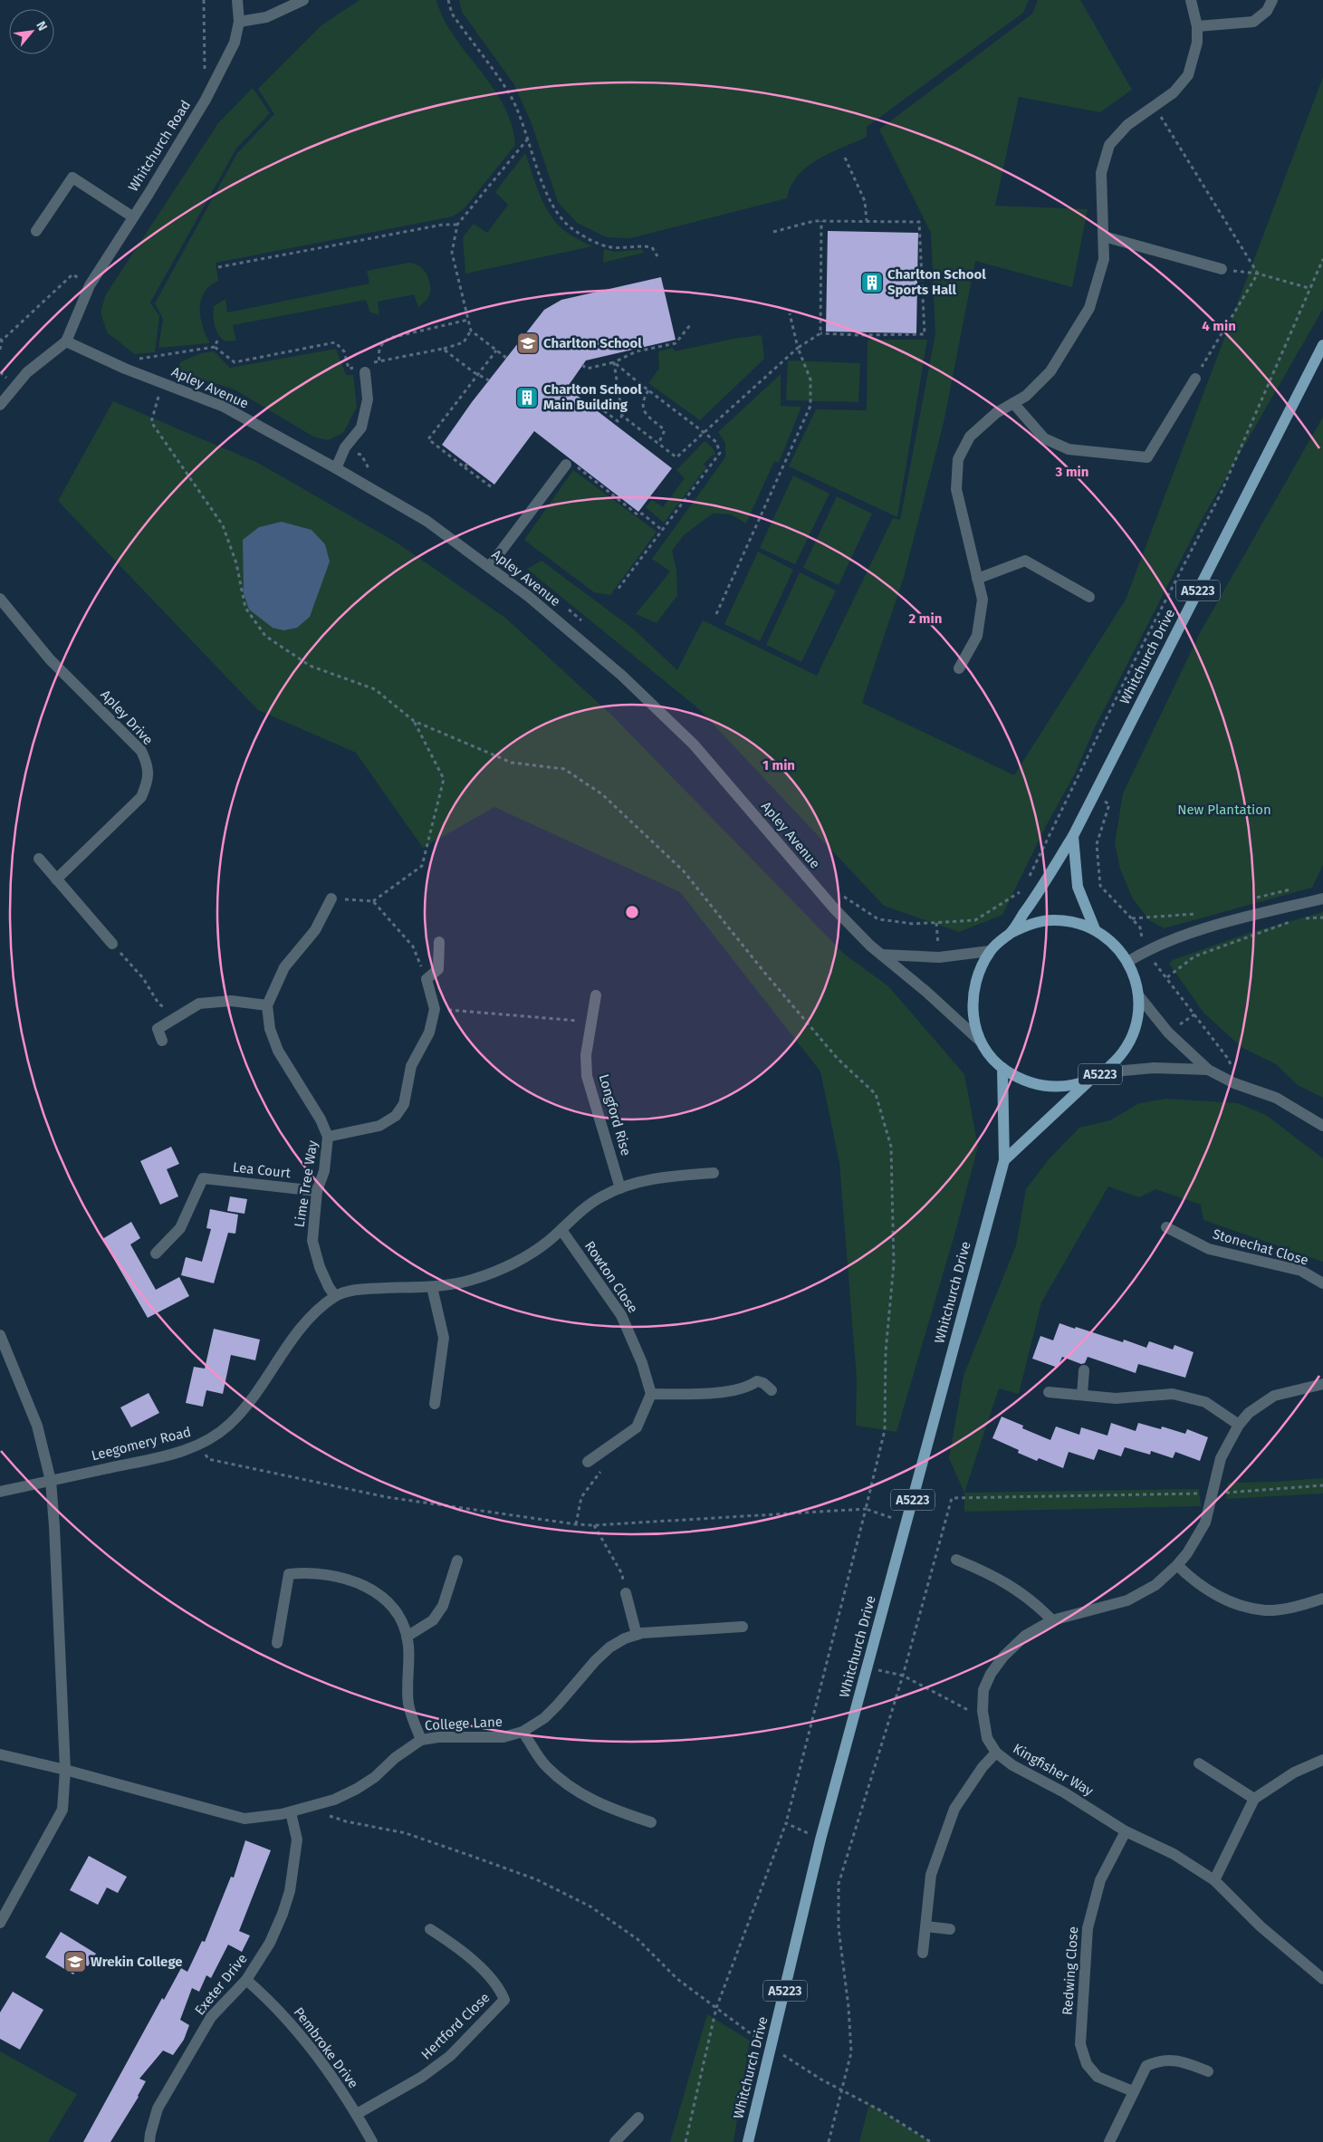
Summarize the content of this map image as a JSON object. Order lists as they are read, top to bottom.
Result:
{
  "streets": {
    "main road": ["A5223", "Whitchurch Drive"],
    "street": [
      "Whitchurch Road",
      "Apley Avenue",
      "Apley Drive",
      "Longford Rise",
      "Lea Court",
      "Lime Tree Way",
      "Stonechat Close",
      "Rowton Close",
      "Leegomery Road",
      "College Lane",
      "Kingfisher Way",
      "Redwing Close",
      "Exeter Drive",
      "Hertford Close",
      "Pembroke Drive"
    ]
  },
  "crossings": [
    ["Whitchurch Road", "Apley Avenue"],
    ["Apley Avenue", "Whitchurch Drive"],
    ["Lea Court", "Lime Tree Way"],
    ["Lime Tree Way", "Leegomery Road"],
    ["College Lane", "Exeter Drive"],
    ["Kingfisher Way", "Redwing Close"],
    ["Exeter Drive", "Pembroke Drive"],
    ["Hertford Close", "Pembroke Drive"]
  ],
  "parks": ["New Plantation"],
  "places": {
    "building": ["Charlton School Sports Hall", "Charlton School Main Building"],
    "school or university": ["Charlton School", "Wrekin College"]
  },
  "north": "top right",
  "rings": [
    "4 min",
    "3 min",
    "2 min",
    "1 min"
  ]
}
